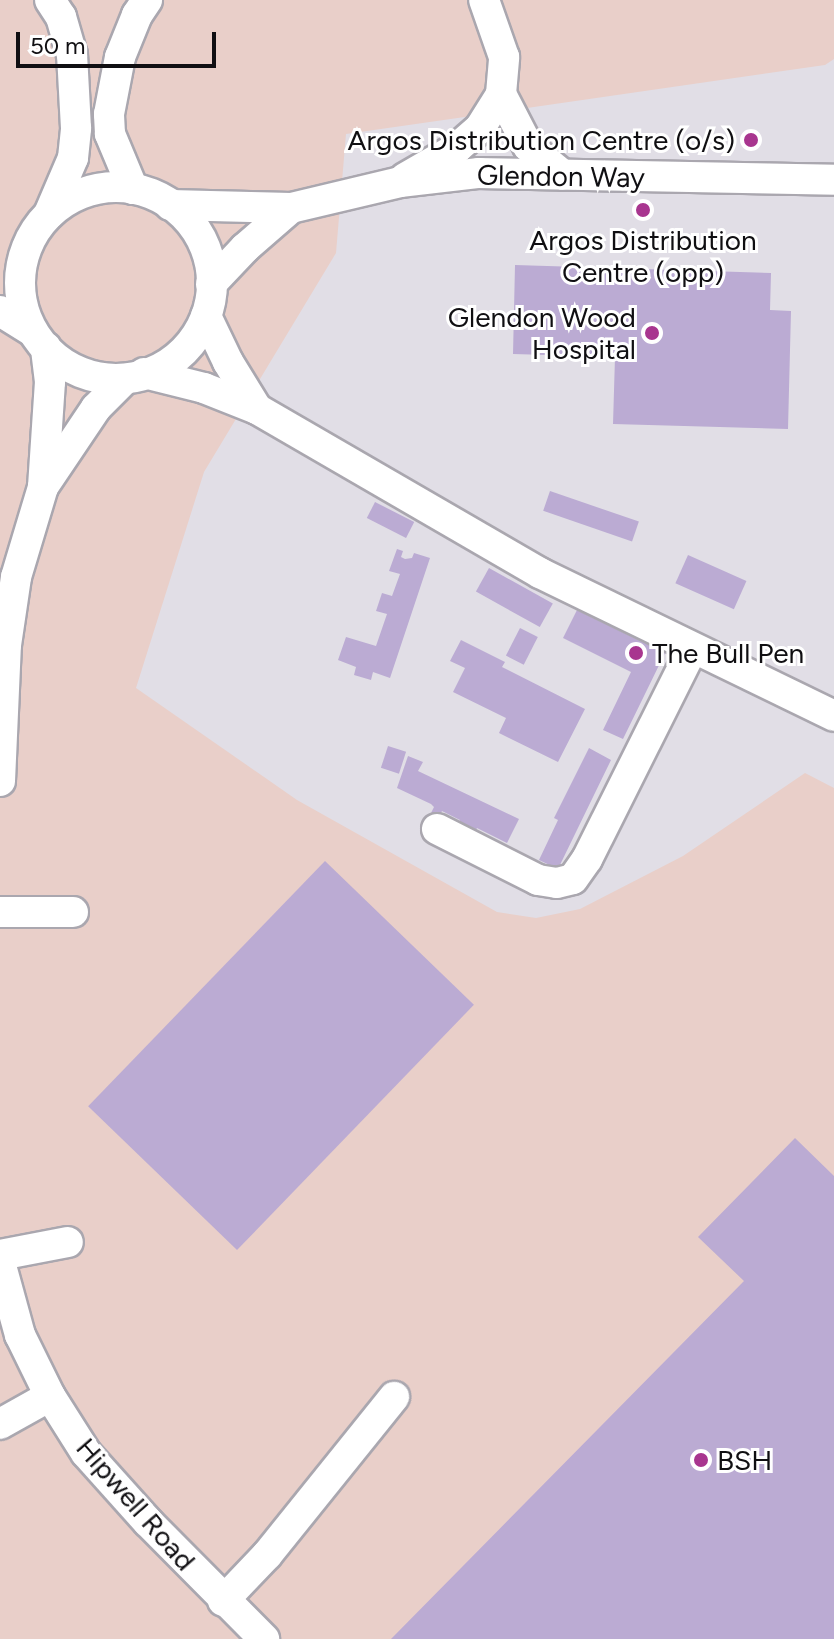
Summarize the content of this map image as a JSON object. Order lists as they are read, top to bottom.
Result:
{
  "streets": {
    "street": ["Glendon Way", "Hipwell Road"]
  },
  "places": [
    "Argos Distribution Centre (o/s)",
    "Argos Distribution Centre (opp)",
    "Glendon Wood Hospital",
    "The Bull Pen",
    "BSH"
  ],
  "scale_bar": "50 m"
}
